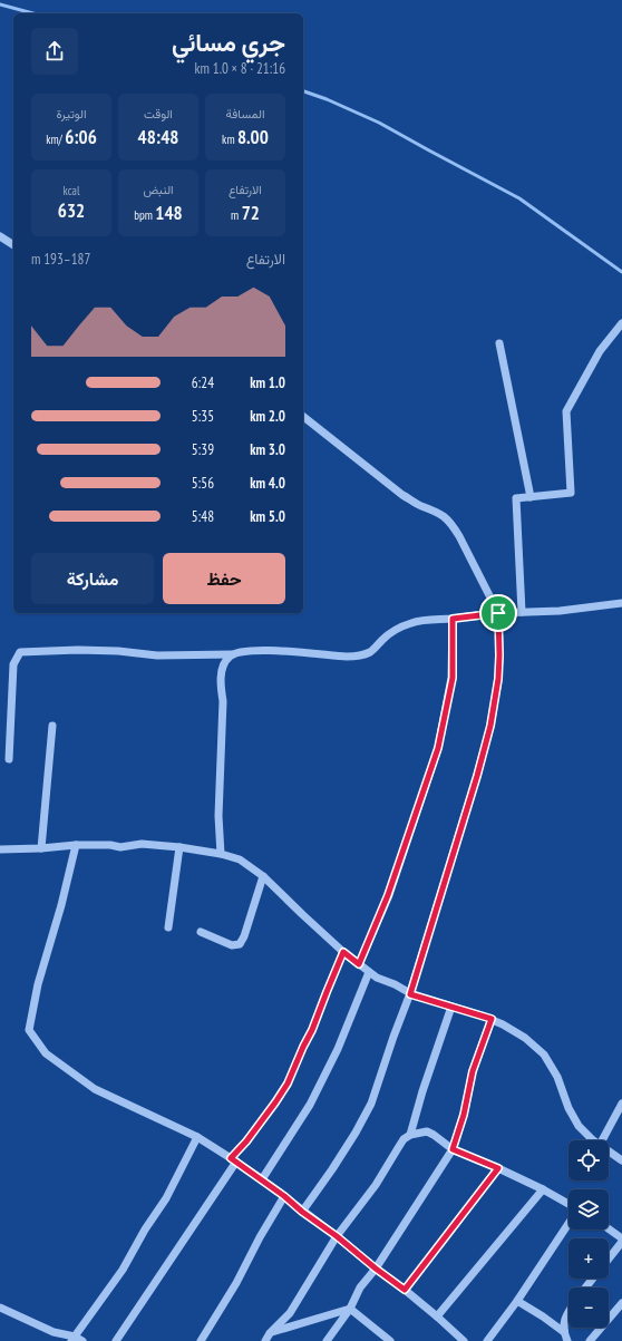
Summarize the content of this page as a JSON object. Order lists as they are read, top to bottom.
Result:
{
  "page": {
    "heading": ["جري مسائي", "21:16 · 8 × 1.0 km"],
    "stats": [
      ["المسافة", "8.00 km"],
      ["الوقت", "48:48"],
      ["الوتيرة", "6:06 /km"],
      ["الارتفاع", "72 m"],
      ["النبض", "148 bpm"],
      ["kcal", "632"]
    ],
    "chart": ["الارتفاع", "187–193 m"],
    "list": [
      {
        "name": "1.0 km",
        "note": "6:24"
      },
      {
        "name": "2.0 km",
        "note": "5:35"
      },
      {
        "name": "3.0 km",
        "note": "5:39"
      },
      {
        "name": "4.0 km",
        "note": "5:56"
      },
      {
        "name": "5.0 km",
        "note": "5:48"
      }
    ],
    "buttons": ["حفظ", "مشاركة"],
    "map_buttons": ["+", "−"]
  }
}
